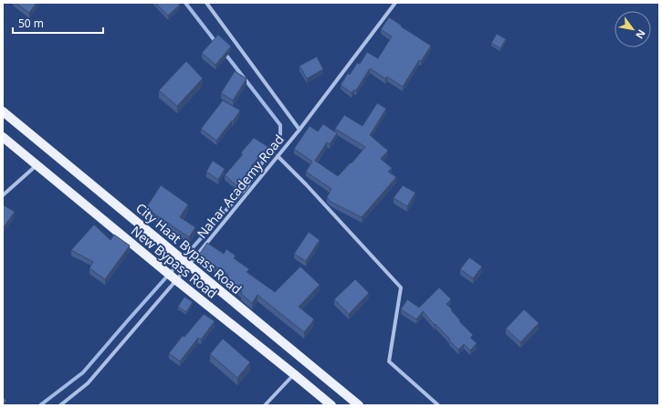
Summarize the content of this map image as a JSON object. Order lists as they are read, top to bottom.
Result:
{
  "streets": {
    "main road": ["City Haat Bypass Road", "New Bypass Road"],
    "street": ["Nahar Academy Road"]
  },
  "crossings": [
    ["Nahar Academy Road", "City Haat Bypass Road"],
    ["Nahar Academy Road", "New Bypass Road"]
  ],
  "scale_bar": "50 m",
  "north": "bottom right"
}
